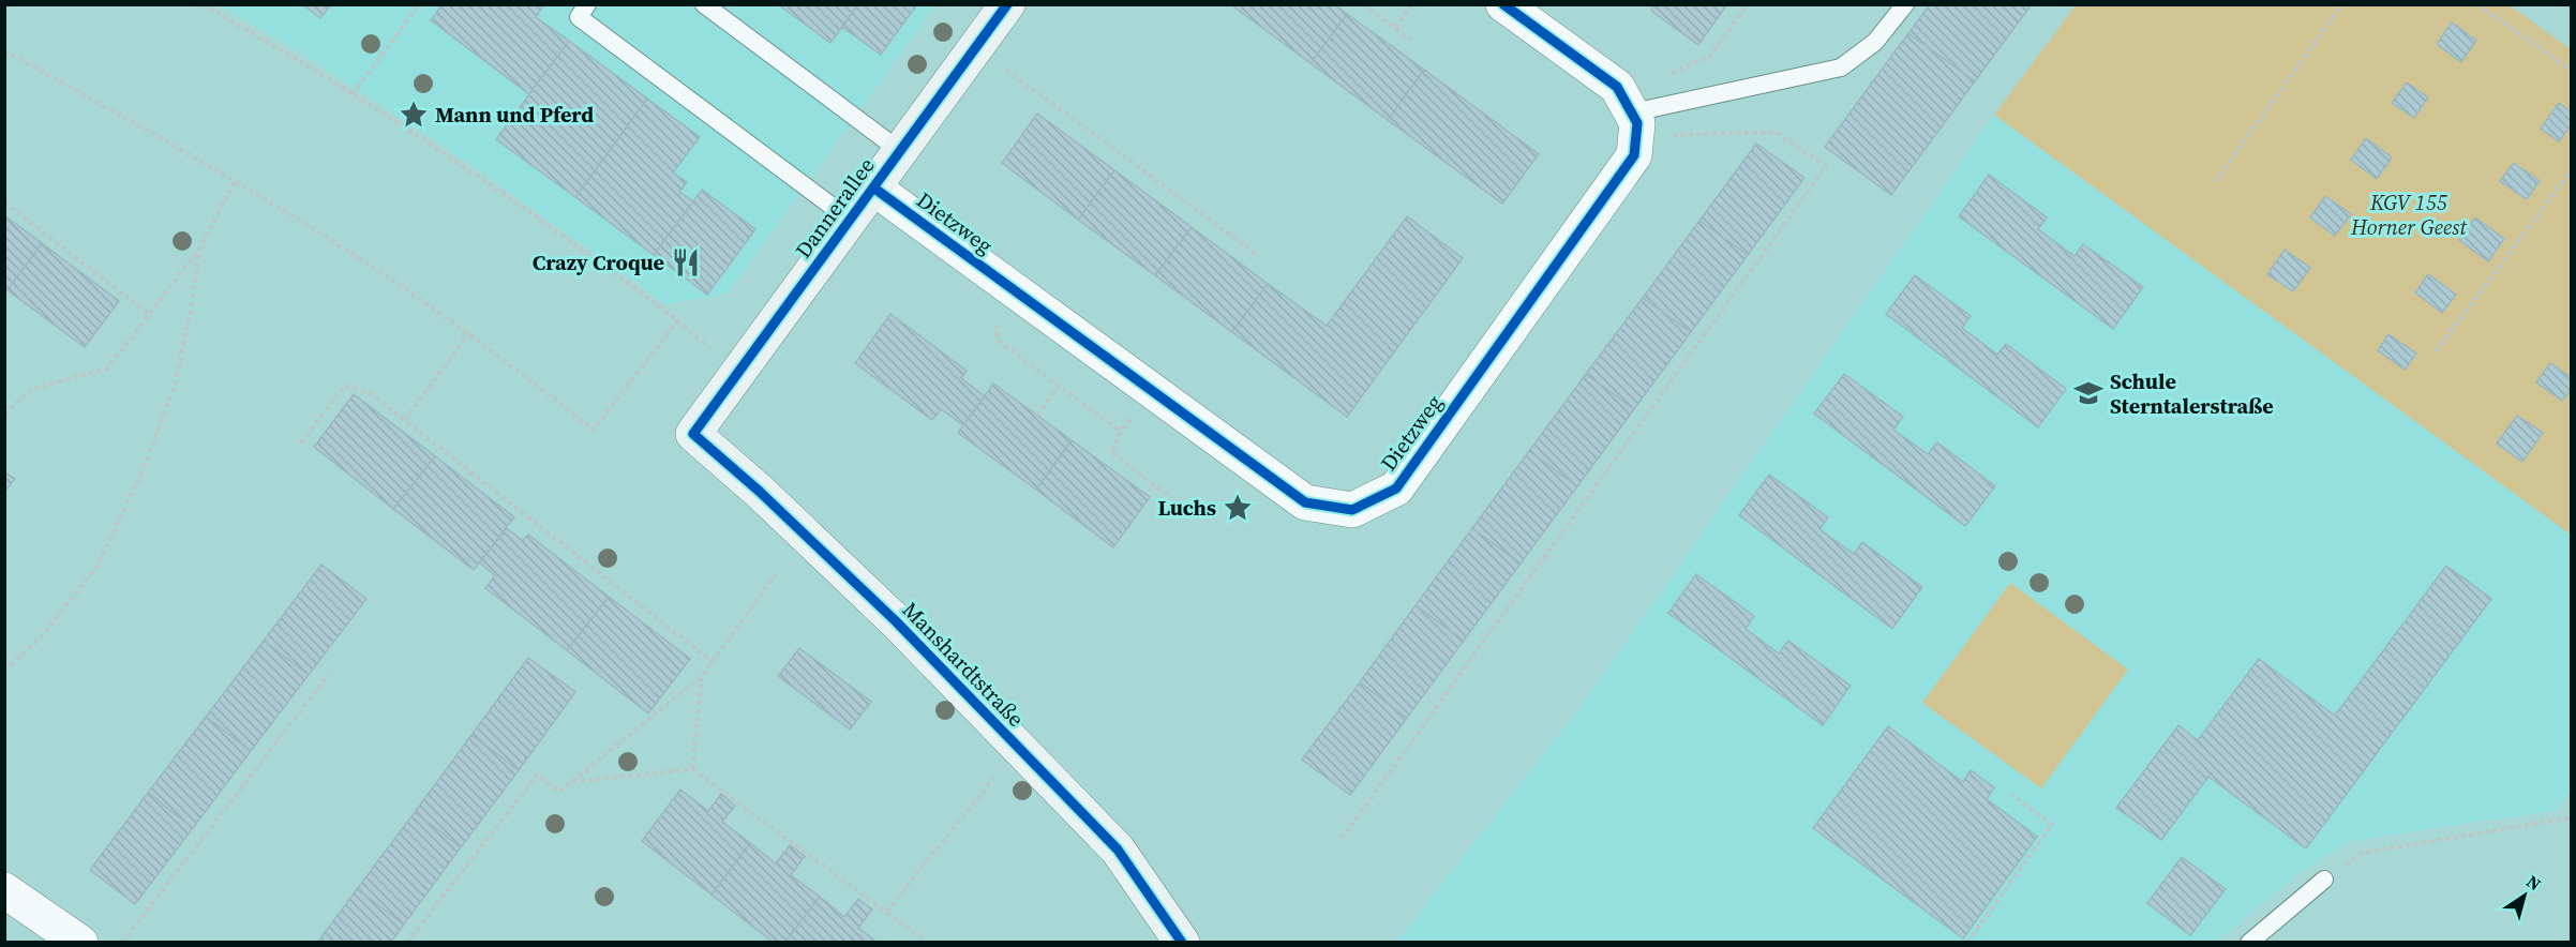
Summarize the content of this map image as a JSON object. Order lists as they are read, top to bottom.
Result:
{
  "streets": {
    "street": ["Dannerallee", "Dietzweg", "Manshardtstraße"]
  },
  "crossings": [
    ["Dannerallee", "Dietzweg"],
    ["Dannerallee", "Manshardtstraße"]
  ],
  "parks": ["KGV 155 Horner Geest"],
  "places": {
    "place": ["Mann und Pferd", "Luchs"],
    "restaurant": ["Crazy Croque"],
    "school or university": ["Schule Sterntalerstraße"]
  },
  "north": "top right"
}
